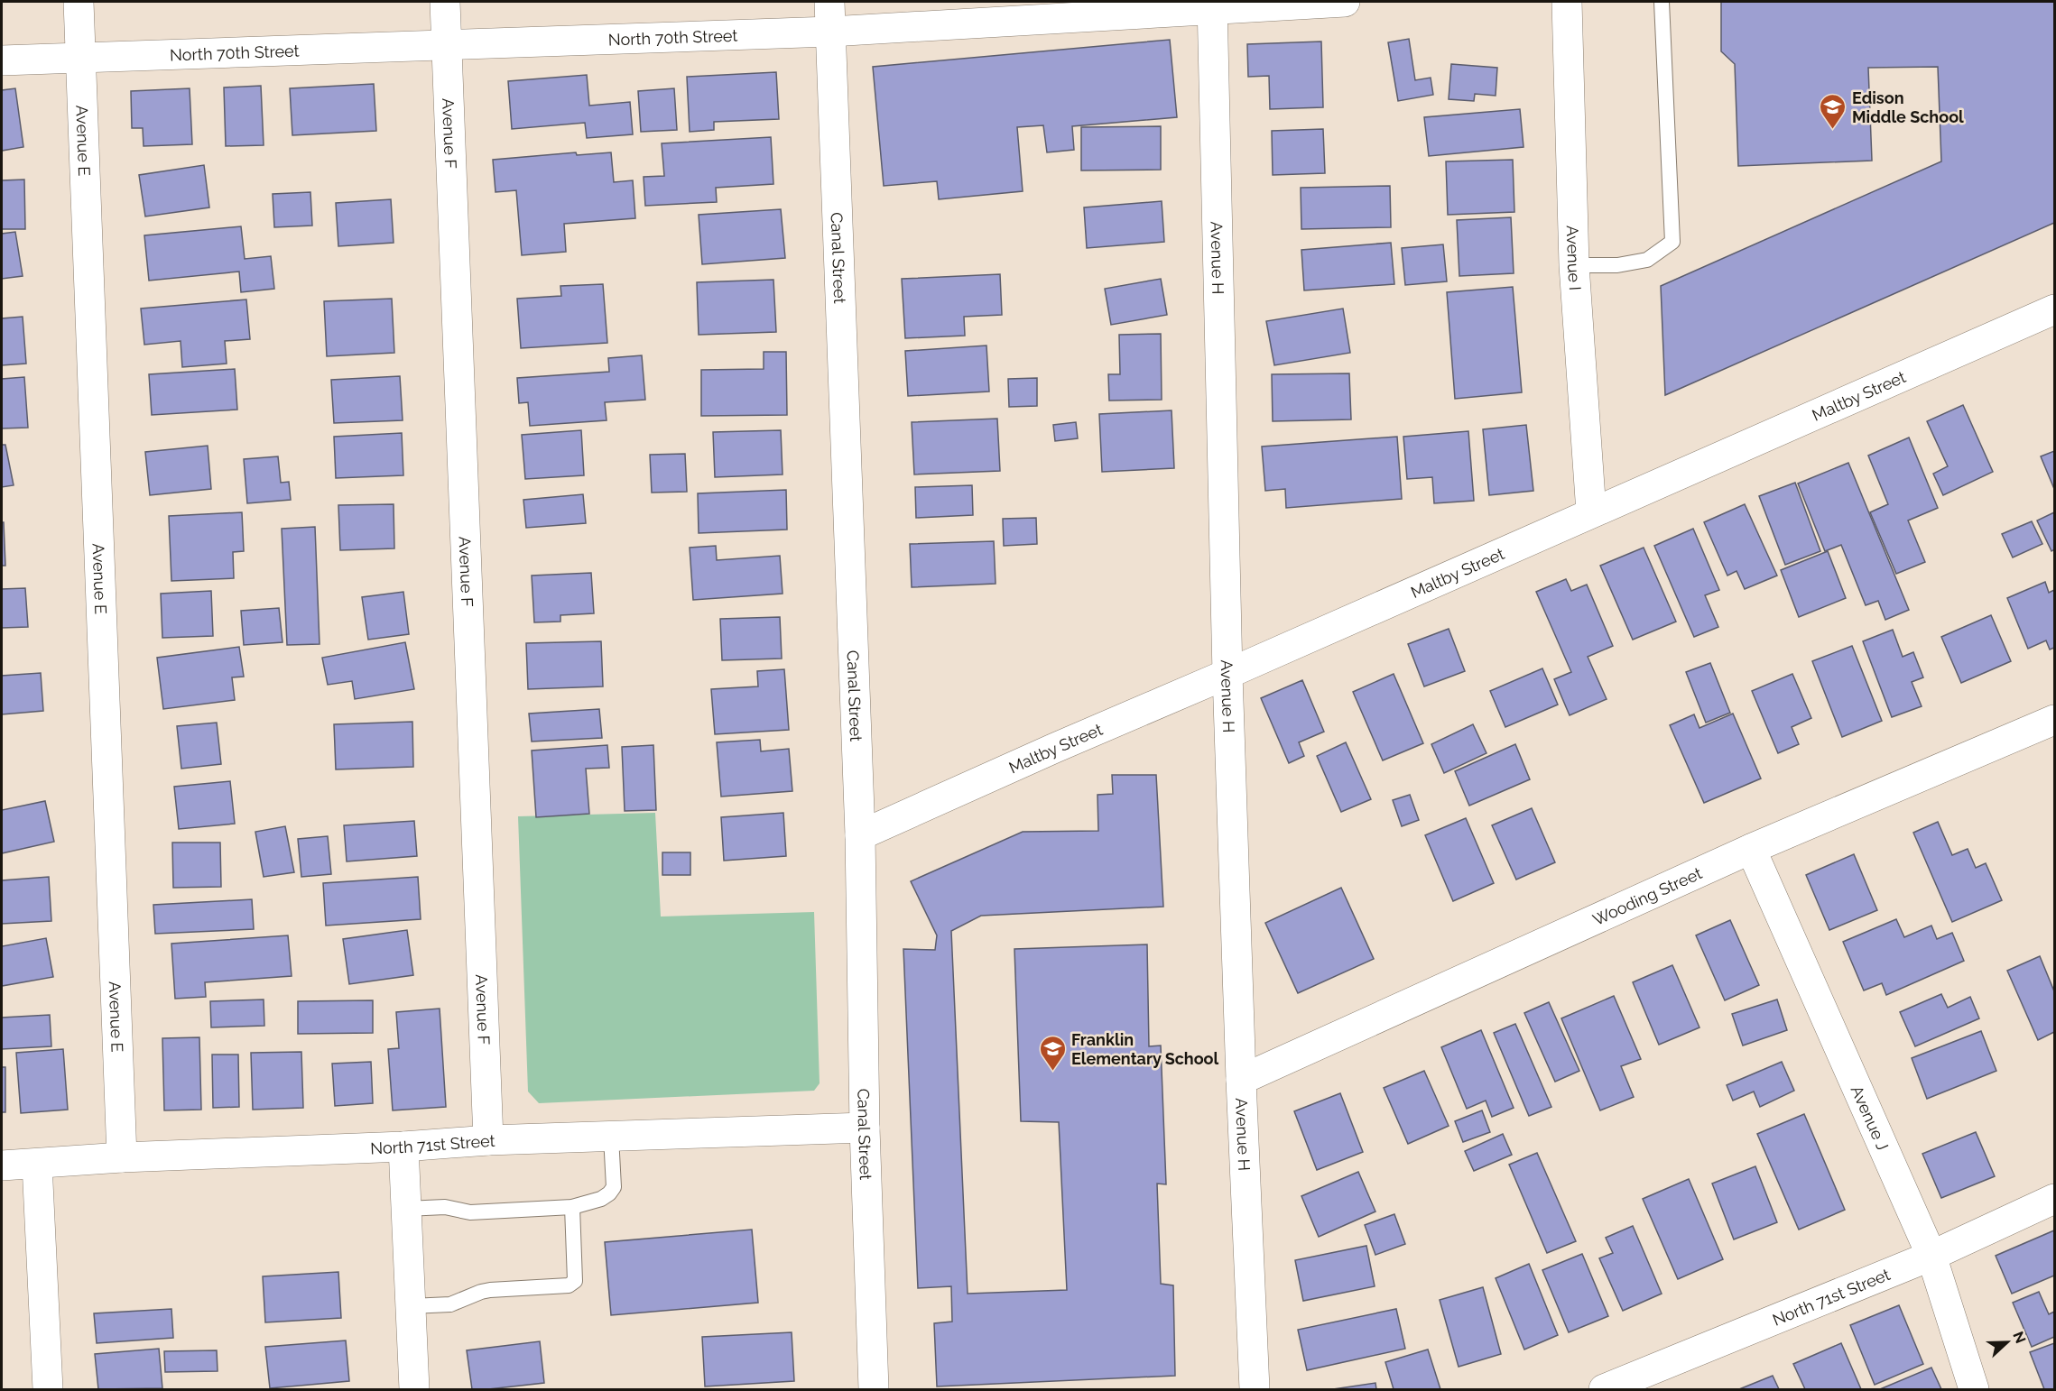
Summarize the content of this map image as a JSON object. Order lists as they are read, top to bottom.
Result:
{
  "streets": {
    "street": [
      "North 70th Street",
      "Avenue F",
      "Avenue E",
      "Canal Street",
      "Avenue H",
      "Avenue I",
      "Maltby Street",
      "Wooding Street",
      "Avenue J",
      "North 71st Street"
    ]
  },
  "crossings": [
    ["North 70th Street", "Avenue F"],
    ["North 70th Street", "Avenue E"],
    ["North 70th Street", "Canal Street"],
    ["North 70th Street", "Avenue H"],
    ["Avenue F", "North 71st Street"],
    ["Avenue E", "North 71st Street"],
    ["Canal Street", "Maltby Street"],
    ["Canal Street", "North 71st Street"],
    ["Avenue H", "Maltby Street"],
    ["Avenue H", "Wooding Street"],
    ["Avenue I", "Maltby Street"],
    ["Wooding Street", "Avenue J"],
    ["Avenue J", "North 71st Street"]
  ],
  "places": {
    "school or university": ["Edison Middle School", "Franklin Elementary School"]
  },
  "north": "right"
}
